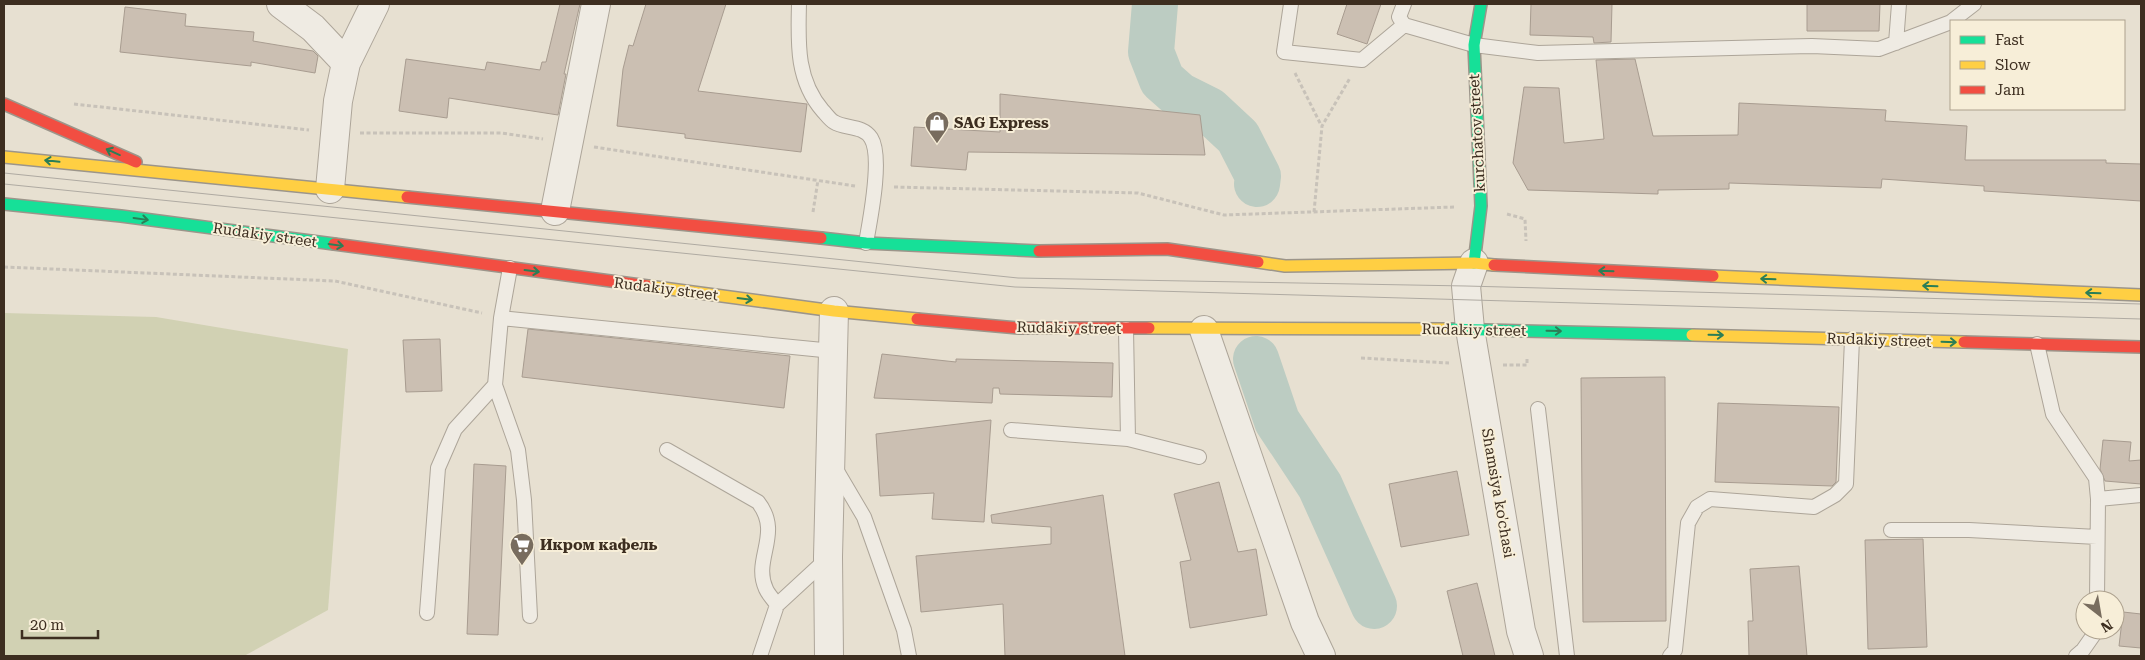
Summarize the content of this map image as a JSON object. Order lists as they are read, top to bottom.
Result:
{
  "streets": {
    "main road": ["kurchatov street", "Rudakiy street"],
    "street": ["Shamsiya ko'chasi"]
  },
  "crossings": [
    ["kurchatov street", "Shamsiya ko'chasi"],
    ["Rudakiy street", "Shamsiya ko'chasi"]
  ],
  "places": {
    "shop": ["SAG Express"],
    "supermarket": ["Икром кафель"]
  },
  "legend": ["Fast", "Slow", "Jam"],
  "scale_bar": "20 m",
  "north": "bottom right"
}
